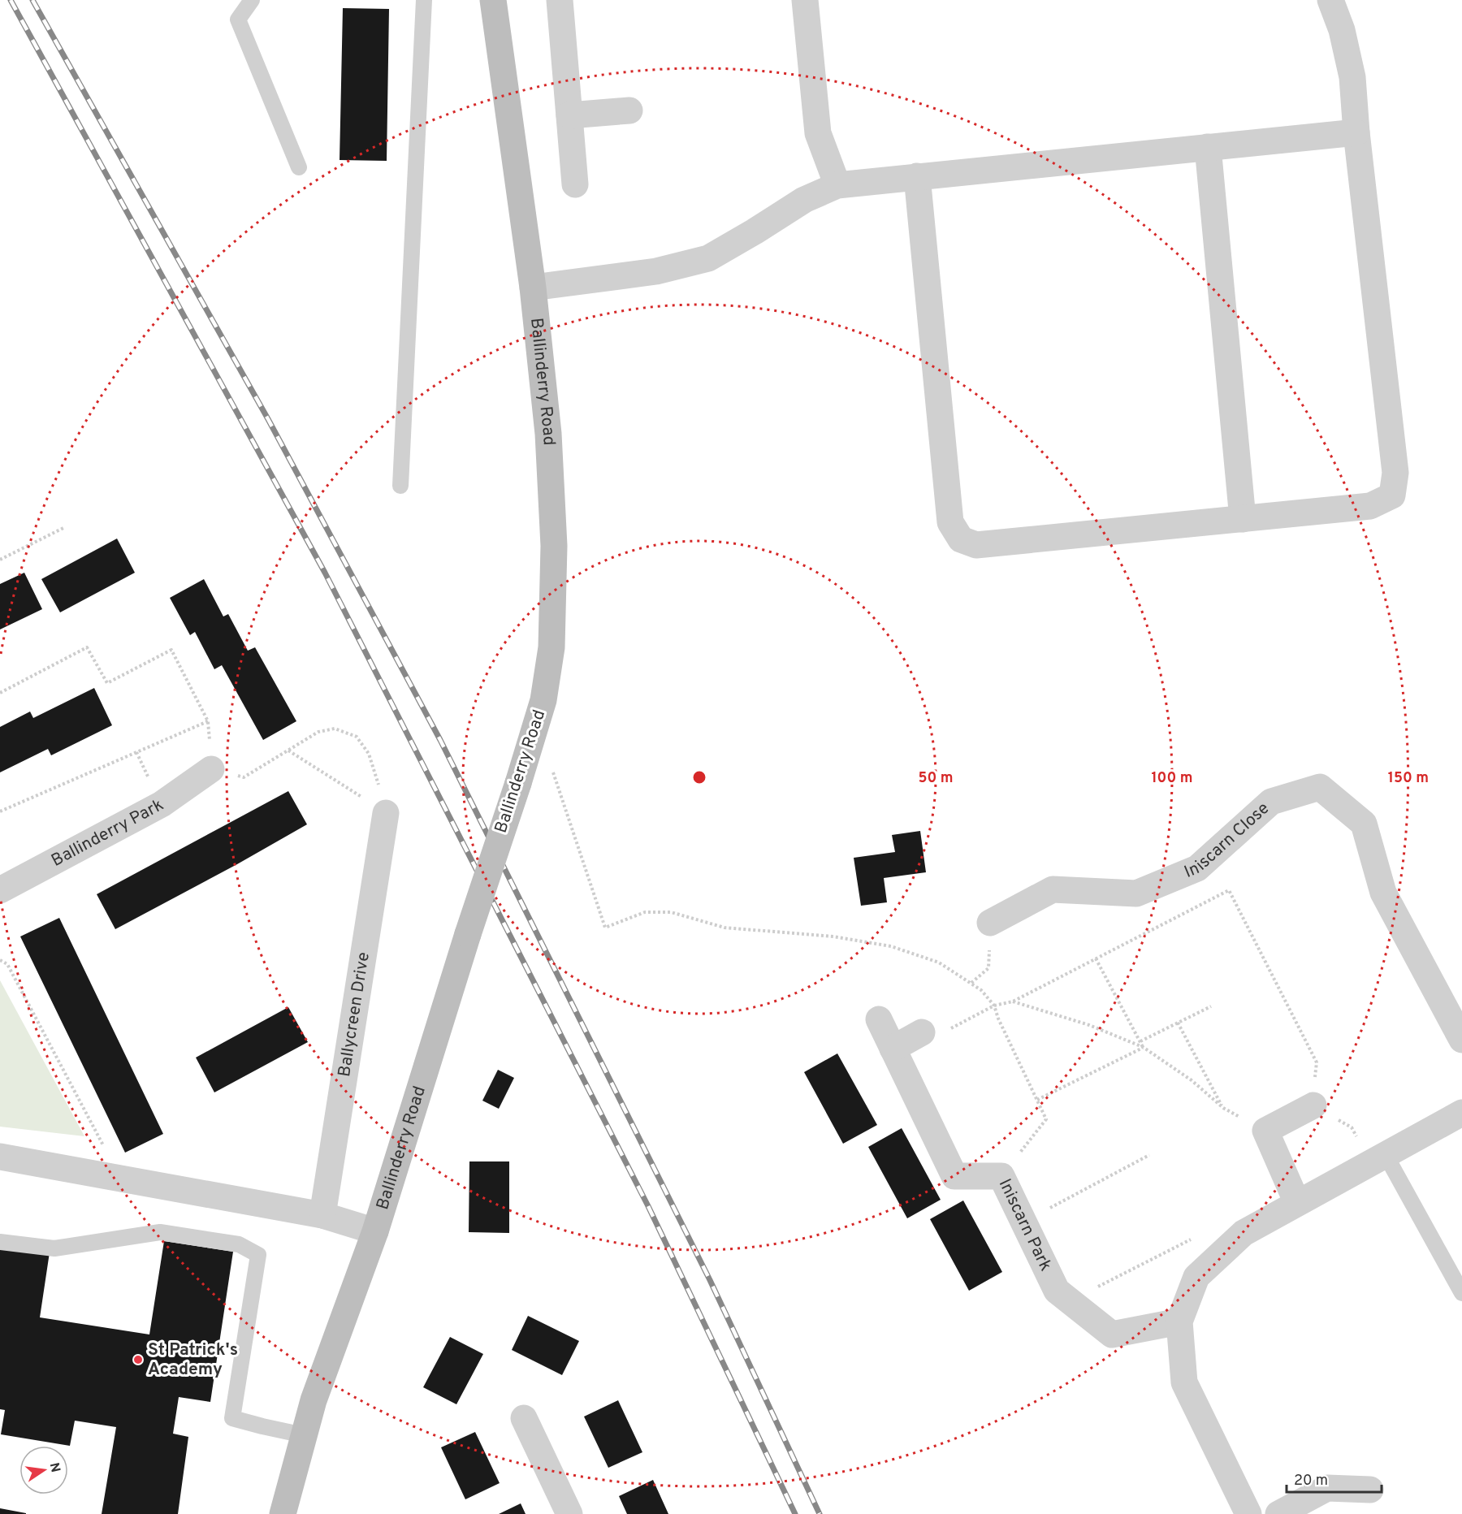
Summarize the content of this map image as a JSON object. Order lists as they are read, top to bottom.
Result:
{
  "streets": {
    "main road": ["Ballinderry Road"],
    "street": [
      "Ballinderry Park",
      "Iniscarn Close",
      "Ballycreen Drive",
      "Iniscarn Park"
    ]
  },
  "places": ["St Patrick's Academy"],
  "scale_bar": "20 m",
  "north": "right",
  "rings": ["50 m", "100 m", "150 m"]
}
